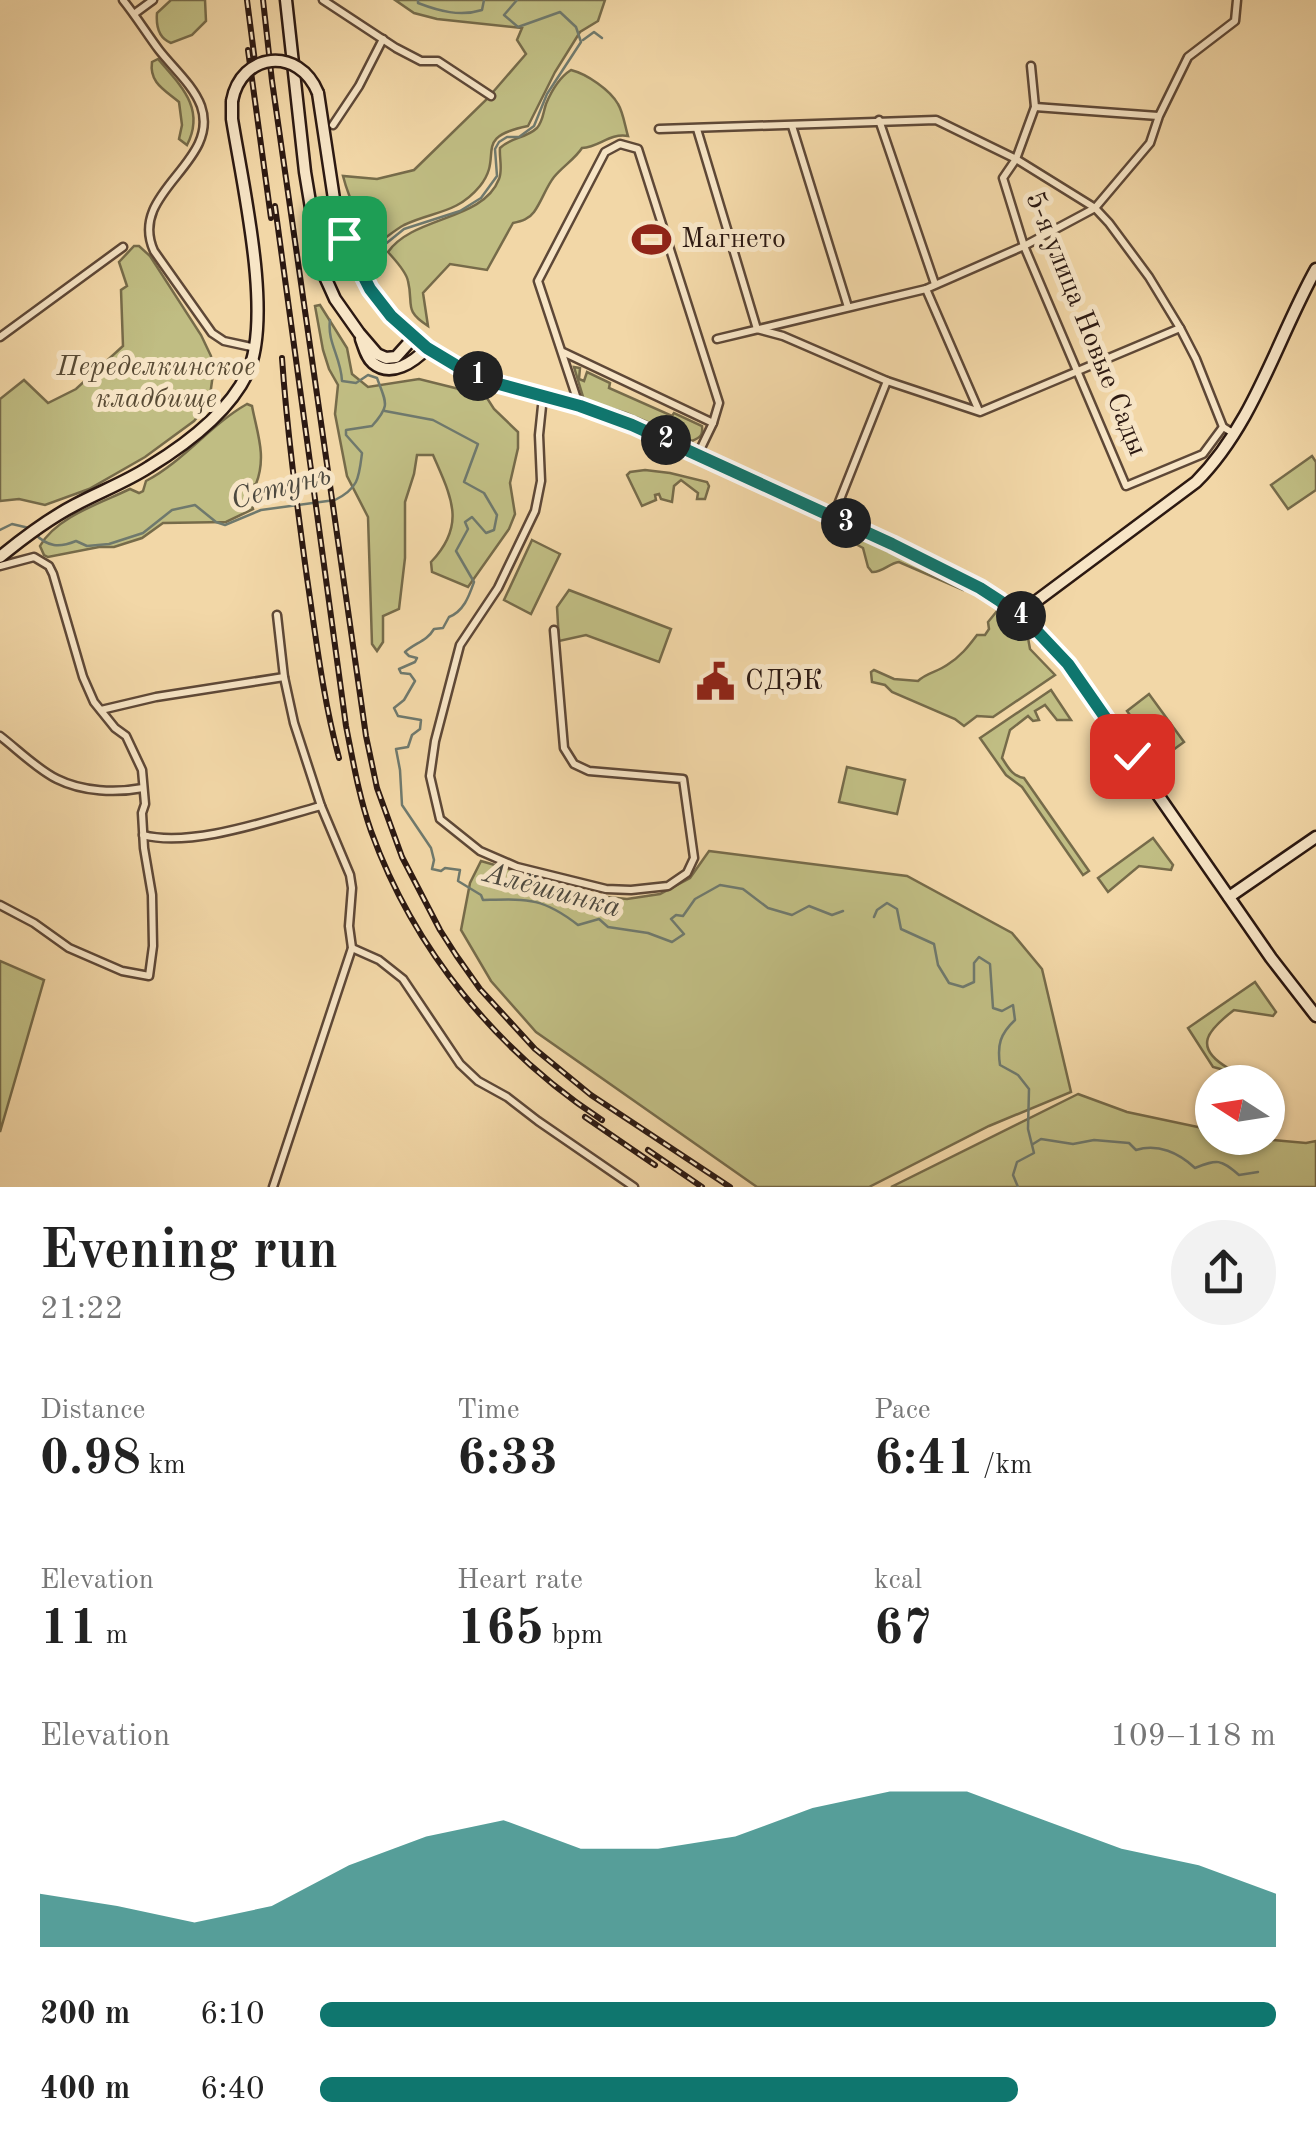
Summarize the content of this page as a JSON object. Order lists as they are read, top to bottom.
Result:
{
  "streets": {
    "street": ["5-я улица Новые Сады"]
  },
  "water": ["Сетунь", "Алёшинка"],
  "parks": ["Переделкинское кладбище"],
  "places": {
    "sports": ["Магнето"],
    "public building": ["СДЭК"]
  },
  "north": "left",
  "page": {
    "pins": [
      "1",
      "2",
      "3",
      "4"
    ],
    "heading": ["Evening run", "21:22"],
    "stats": [
      ["Distance", "0.98 km"],
      ["Time", "6:33"],
      ["Pace", "6:41 /km"],
      ["Elevation", "11 m"],
      ["Heart rate", "165 bpm"],
      ["kcal", "67"]
    ],
    "chart": ["Elevation", "109–118 m"],
    "list": [
      {
        "name": "200 m",
        "note": "6:10"
      },
      {
        "name": "400 m",
        "note": "6:40"
      }
    ]
  }
}
